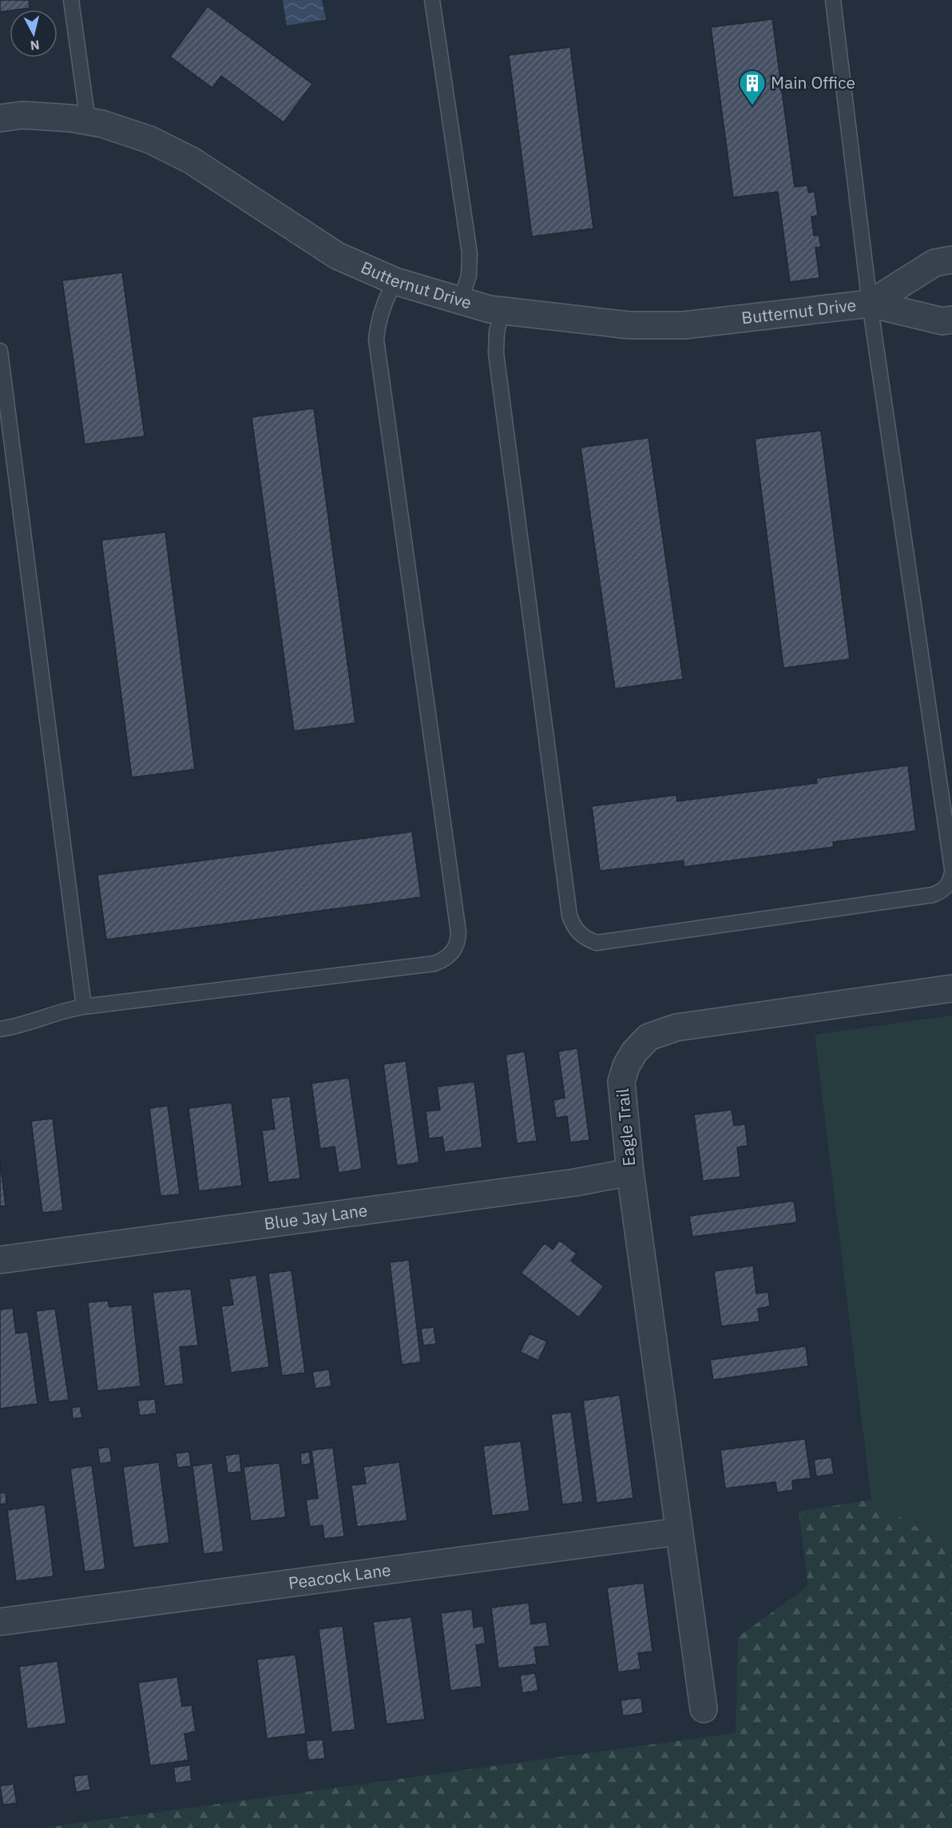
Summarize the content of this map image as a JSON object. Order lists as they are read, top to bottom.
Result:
{
  "streets": {
    "street": [
      "Butternut Drive",
      "Eagle Trail",
      "Blue Jay Lane",
      "Peacock Lane"
    ]
  },
  "crossings": [
    ["Eagle Trail", "Blue Jay Lane"],
    ["Eagle Trail", "Peacock Lane"]
  ],
  "places": {
    "building": ["Main Office"]
  },
  "north": "bottom"
}
